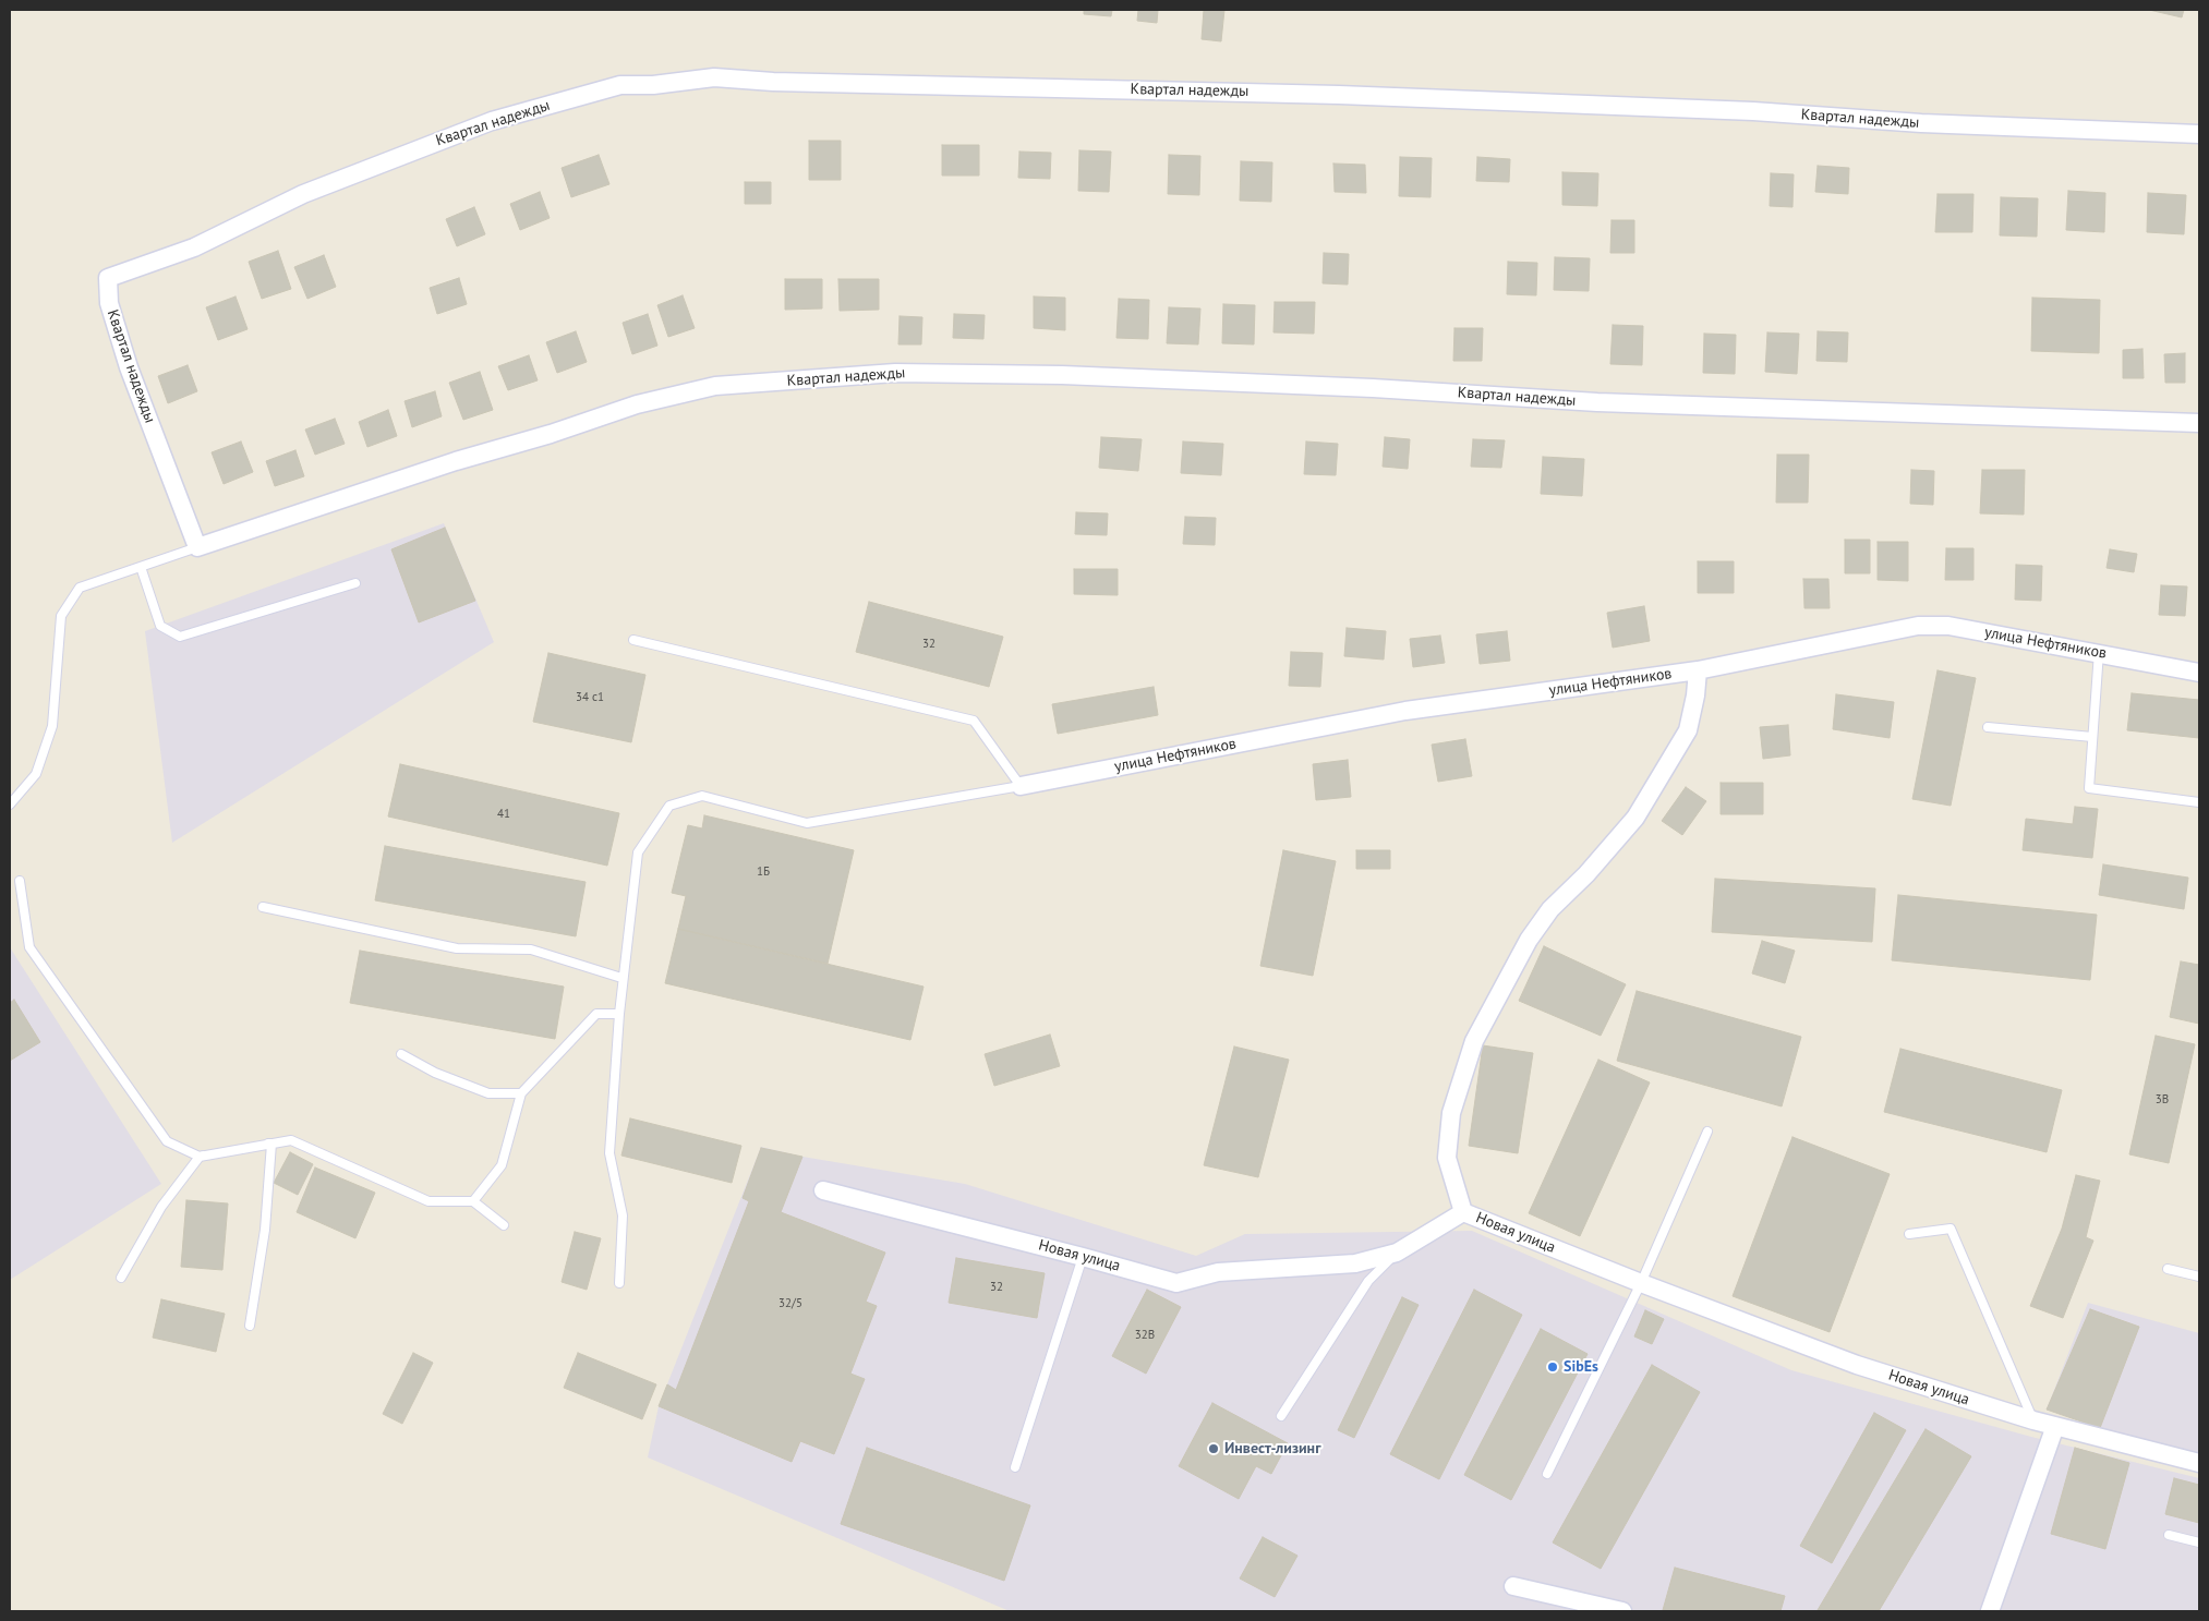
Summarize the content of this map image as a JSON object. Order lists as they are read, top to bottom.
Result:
{
  "streets": {
    "street": ["Квартал надежды", "улица Нефтяников", "Новая улица"]
  },
  "places": ["SibEs", "Инвест-лизинг"],
  "house_numbers": [
    "32",
    "34 с1",
    "41",
    "1Б",
    "3В",
    "32",
    "32/5",
    "32В"
  ]
}
